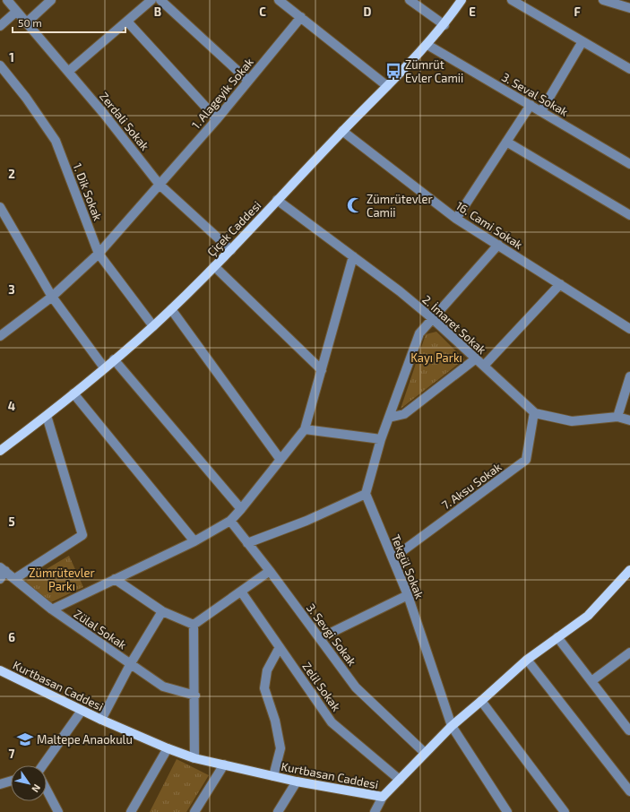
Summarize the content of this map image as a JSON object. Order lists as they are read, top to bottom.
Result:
{
  "streets": {
    "main road": ["Çiçek Caddesi", "Kurtbasan Caddesi"],
    "street": [
      "1. Alageyik Sokak",
      "3. Seval Sokak",
      "Zerdali Sokak",
      "1. Dik Sokak",
      "16. Cami Sokak",
      "2. İmaret Sokak",
      "7. Aksu Sokak",
      "Tekgül Sokak",
      "Zülal Sokak",
      "3. Sevgi Sokak",
      "Zelil Sokak"
    ]
  },
  "crossings": [
    ["1. Alageyik Sokak", "Zerdali Sokak"],
    ["1. Alageyik Sokak", "1. Dik Sokak"],
    ["3. Seval Sokak", "Çiçek Caddesi"],
    ["Zerdali Sokak", "Çiçek Caddesi"],
    ["1. Dik Sokak", "Çiçek Caddesi"],
    ["16. Cami Sokak", "Çiçek Caddesi"],
    ["Çiçek Caddesi", "2. İmaret Sokak"],
    ["2. İmaret Sokak", "7. Aksu Sokak"],
    ["7. Aksu Sokak", "Tekgül Sokak"],
    ["Tekgül Sokak", "Kurtbasan Caddesi"],
    ["3. Sevgi Sokak", "Kurtbasan Caddesi"],
    ["Kurtbasan Caddesi", "Zelil Sokak"]
  ],
  "parks": ["Kayı Parkı", "Zümrütevler Parkı"],
  "places": {
    "bus stop": ["Zümrüt Evler Camii"],
    "mosque": ["Zümrütevler Camii"],
    "school or university": ["Maltepe Anaokulu"]
  },
  "scale_bar": "50 m",
  "north": "bottom right",
  "grid": {
    "columns": [
      "B",
      "C",
      "D",
      "E",
      "F"
    ],
    "rows": [
      "1",
      "2",
      "3",
      "4",
      "5",
      "6",
      "7"
    ]
  }
}
